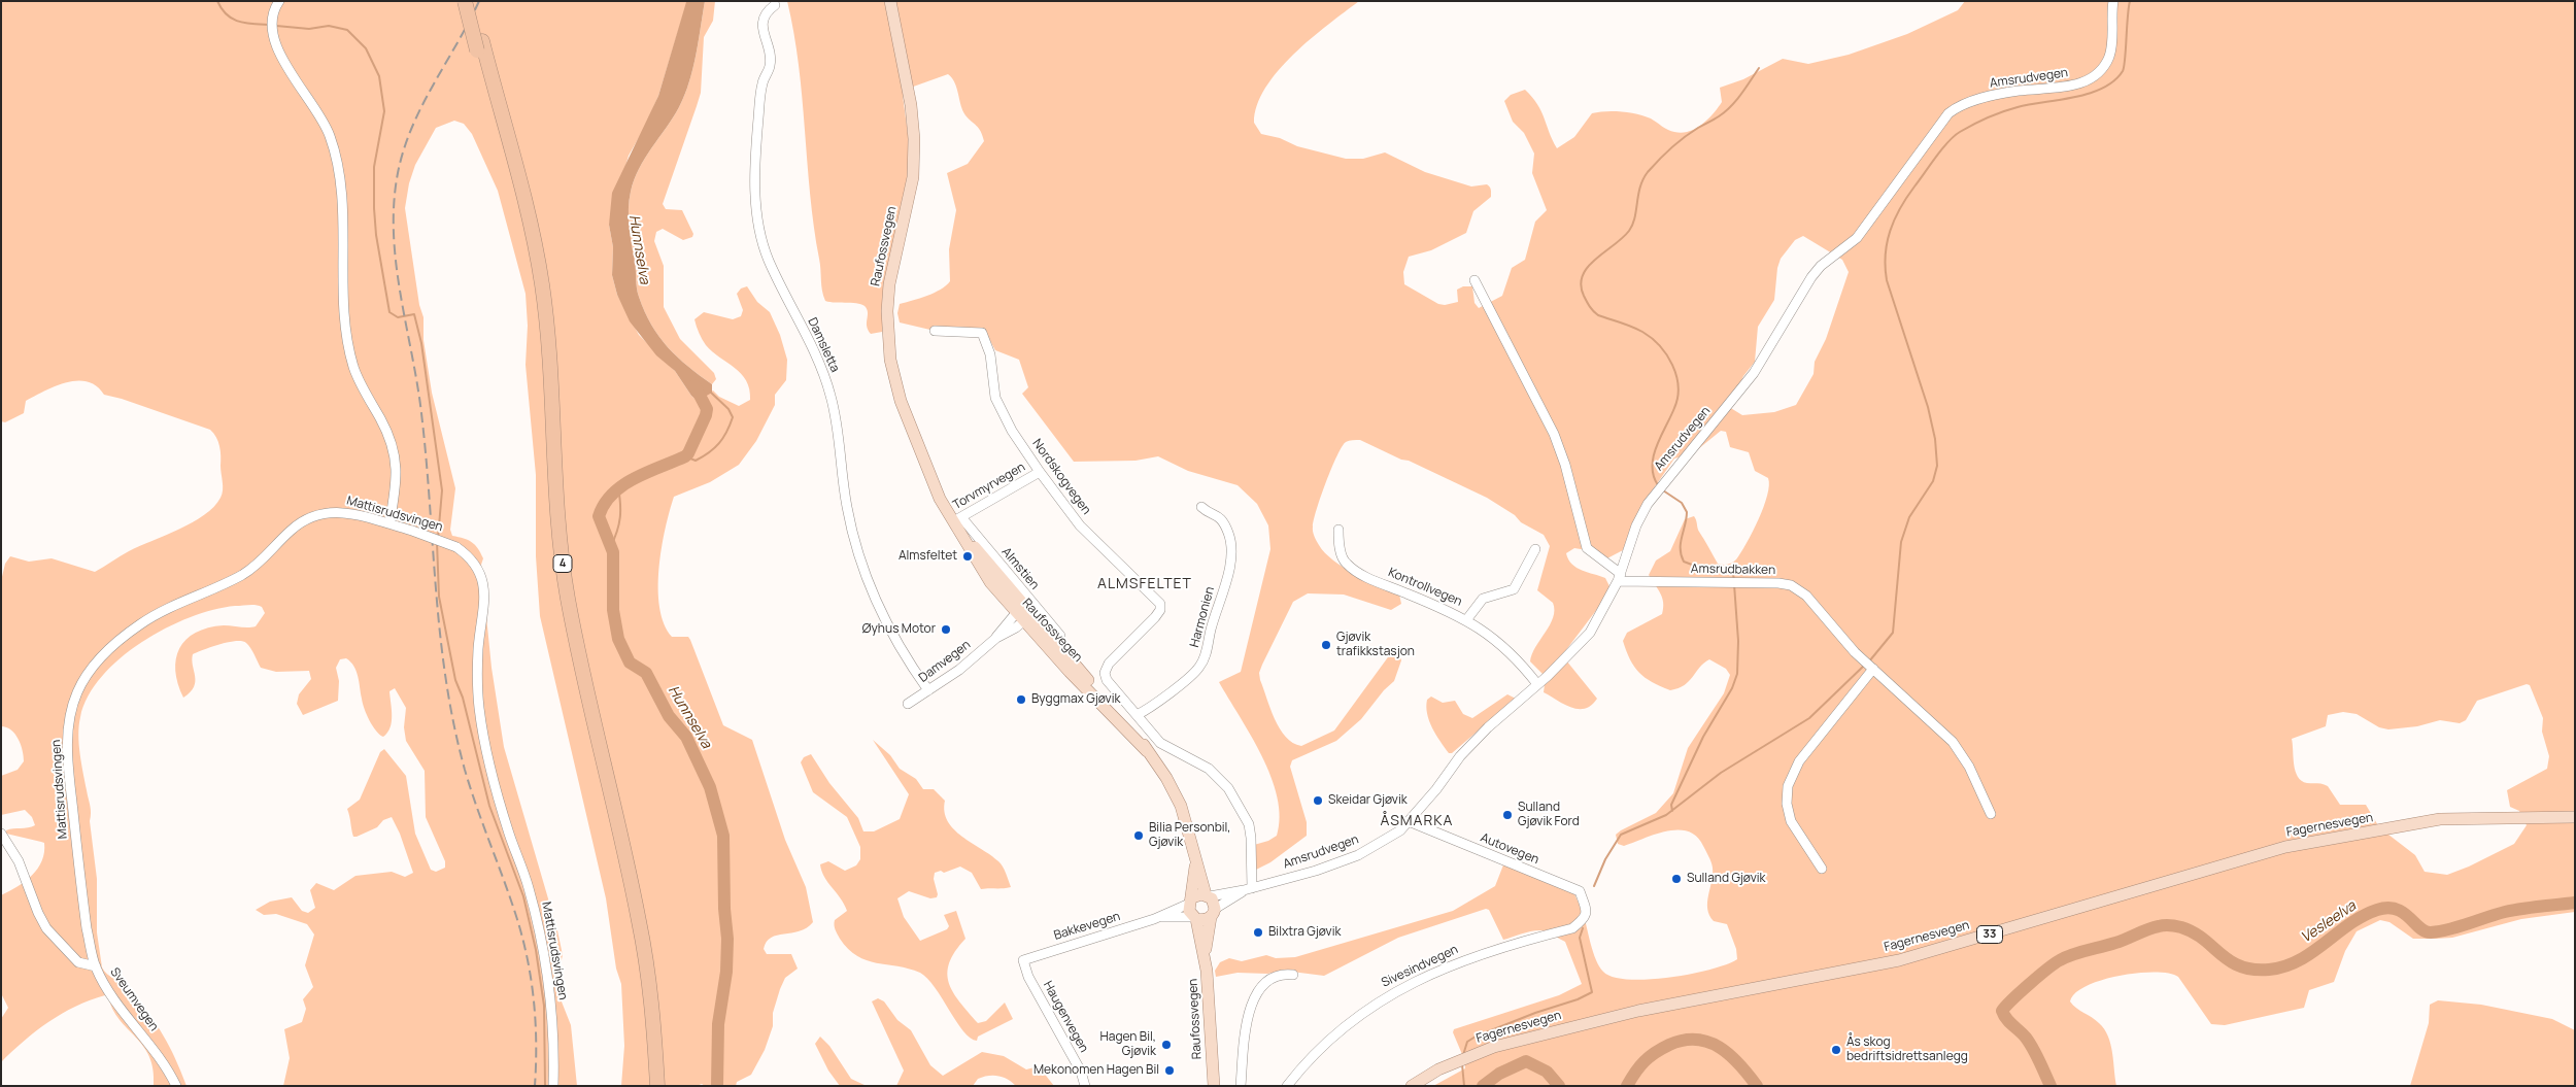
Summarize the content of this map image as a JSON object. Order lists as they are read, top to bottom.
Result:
{
  "streets": {
    "highway": ["4"],
    "main road": ["Raufossvegen", "Fagernesvegen", "33"],
    "street": [
      "Amsrudvegen",
      "Damsletta",
      "Nordskogvegen",
      "Torvmyrvegen",
      "Mattisrudsvingen",
      "Almstien",
      "Amsrudbakken",
      "Kontrollvegen",
      "Harmonien",
      "Damvegen",
      "Autovegen",
      "Bakkevegen",
      "Sivesindvegen",
      "Sveumvegen",
      "Haugenvegen"
    ]
  },
  "crossings": [
    ["Amsrudvegen", "Raufossvegen"],
    ["Amsrudvegen", "Amsrudbakken"],
    ["Amsrudvegen", "Kontrollvegen"],
    ["Amsrudvegen", "Autovegen"],
    ["Amsrudvegen", "Bakkevegen"],
    ["Raufossvegen", "Torvmyrvegen"],
    ["Raufossvegen", "Almstien"],
    ["Raufossvegen", "Damvegen"],
    ["Raufossvegen", "Bakkevegen"],
    ["Damsletta", "Damvegen"],
    ["Nordskogvegen", "Torvmyrvegen"],
    ["Nordskogvegen", "Harmonien"],
    ["Torvmyrvegen", "Almstien"],
    ["Mattisrudsvingen", "Sveumvegen"],
    ["Autovegen", "Sivesindvegen"],
    ["Bakkevegen", "Haugenvegen"]
  ],
  "districts": ["ALMSFELTET", "ÅSMARKA"],
  "water": ["Hunnselva", "Vesleelva"],
  "places": [
    "Almsfeltet",
    "Øyhus Motor",
    "Gjøvik trafikkstasjon",
    "Byggmax Gjøvik",
    "Skeidar Gjøvik",
    "Sulland Gjøvik Ford",
    "Bilia Personbil, Gjøvik",
    "Sulland Gjøvik",
    "Bilxtra Gjøvik",
    "Hagen Bil, Gjøvik",
    "Ås skog bedriftsidrettsanlegg",
    "Mekonomen Hagen Bil"
  ]
}
